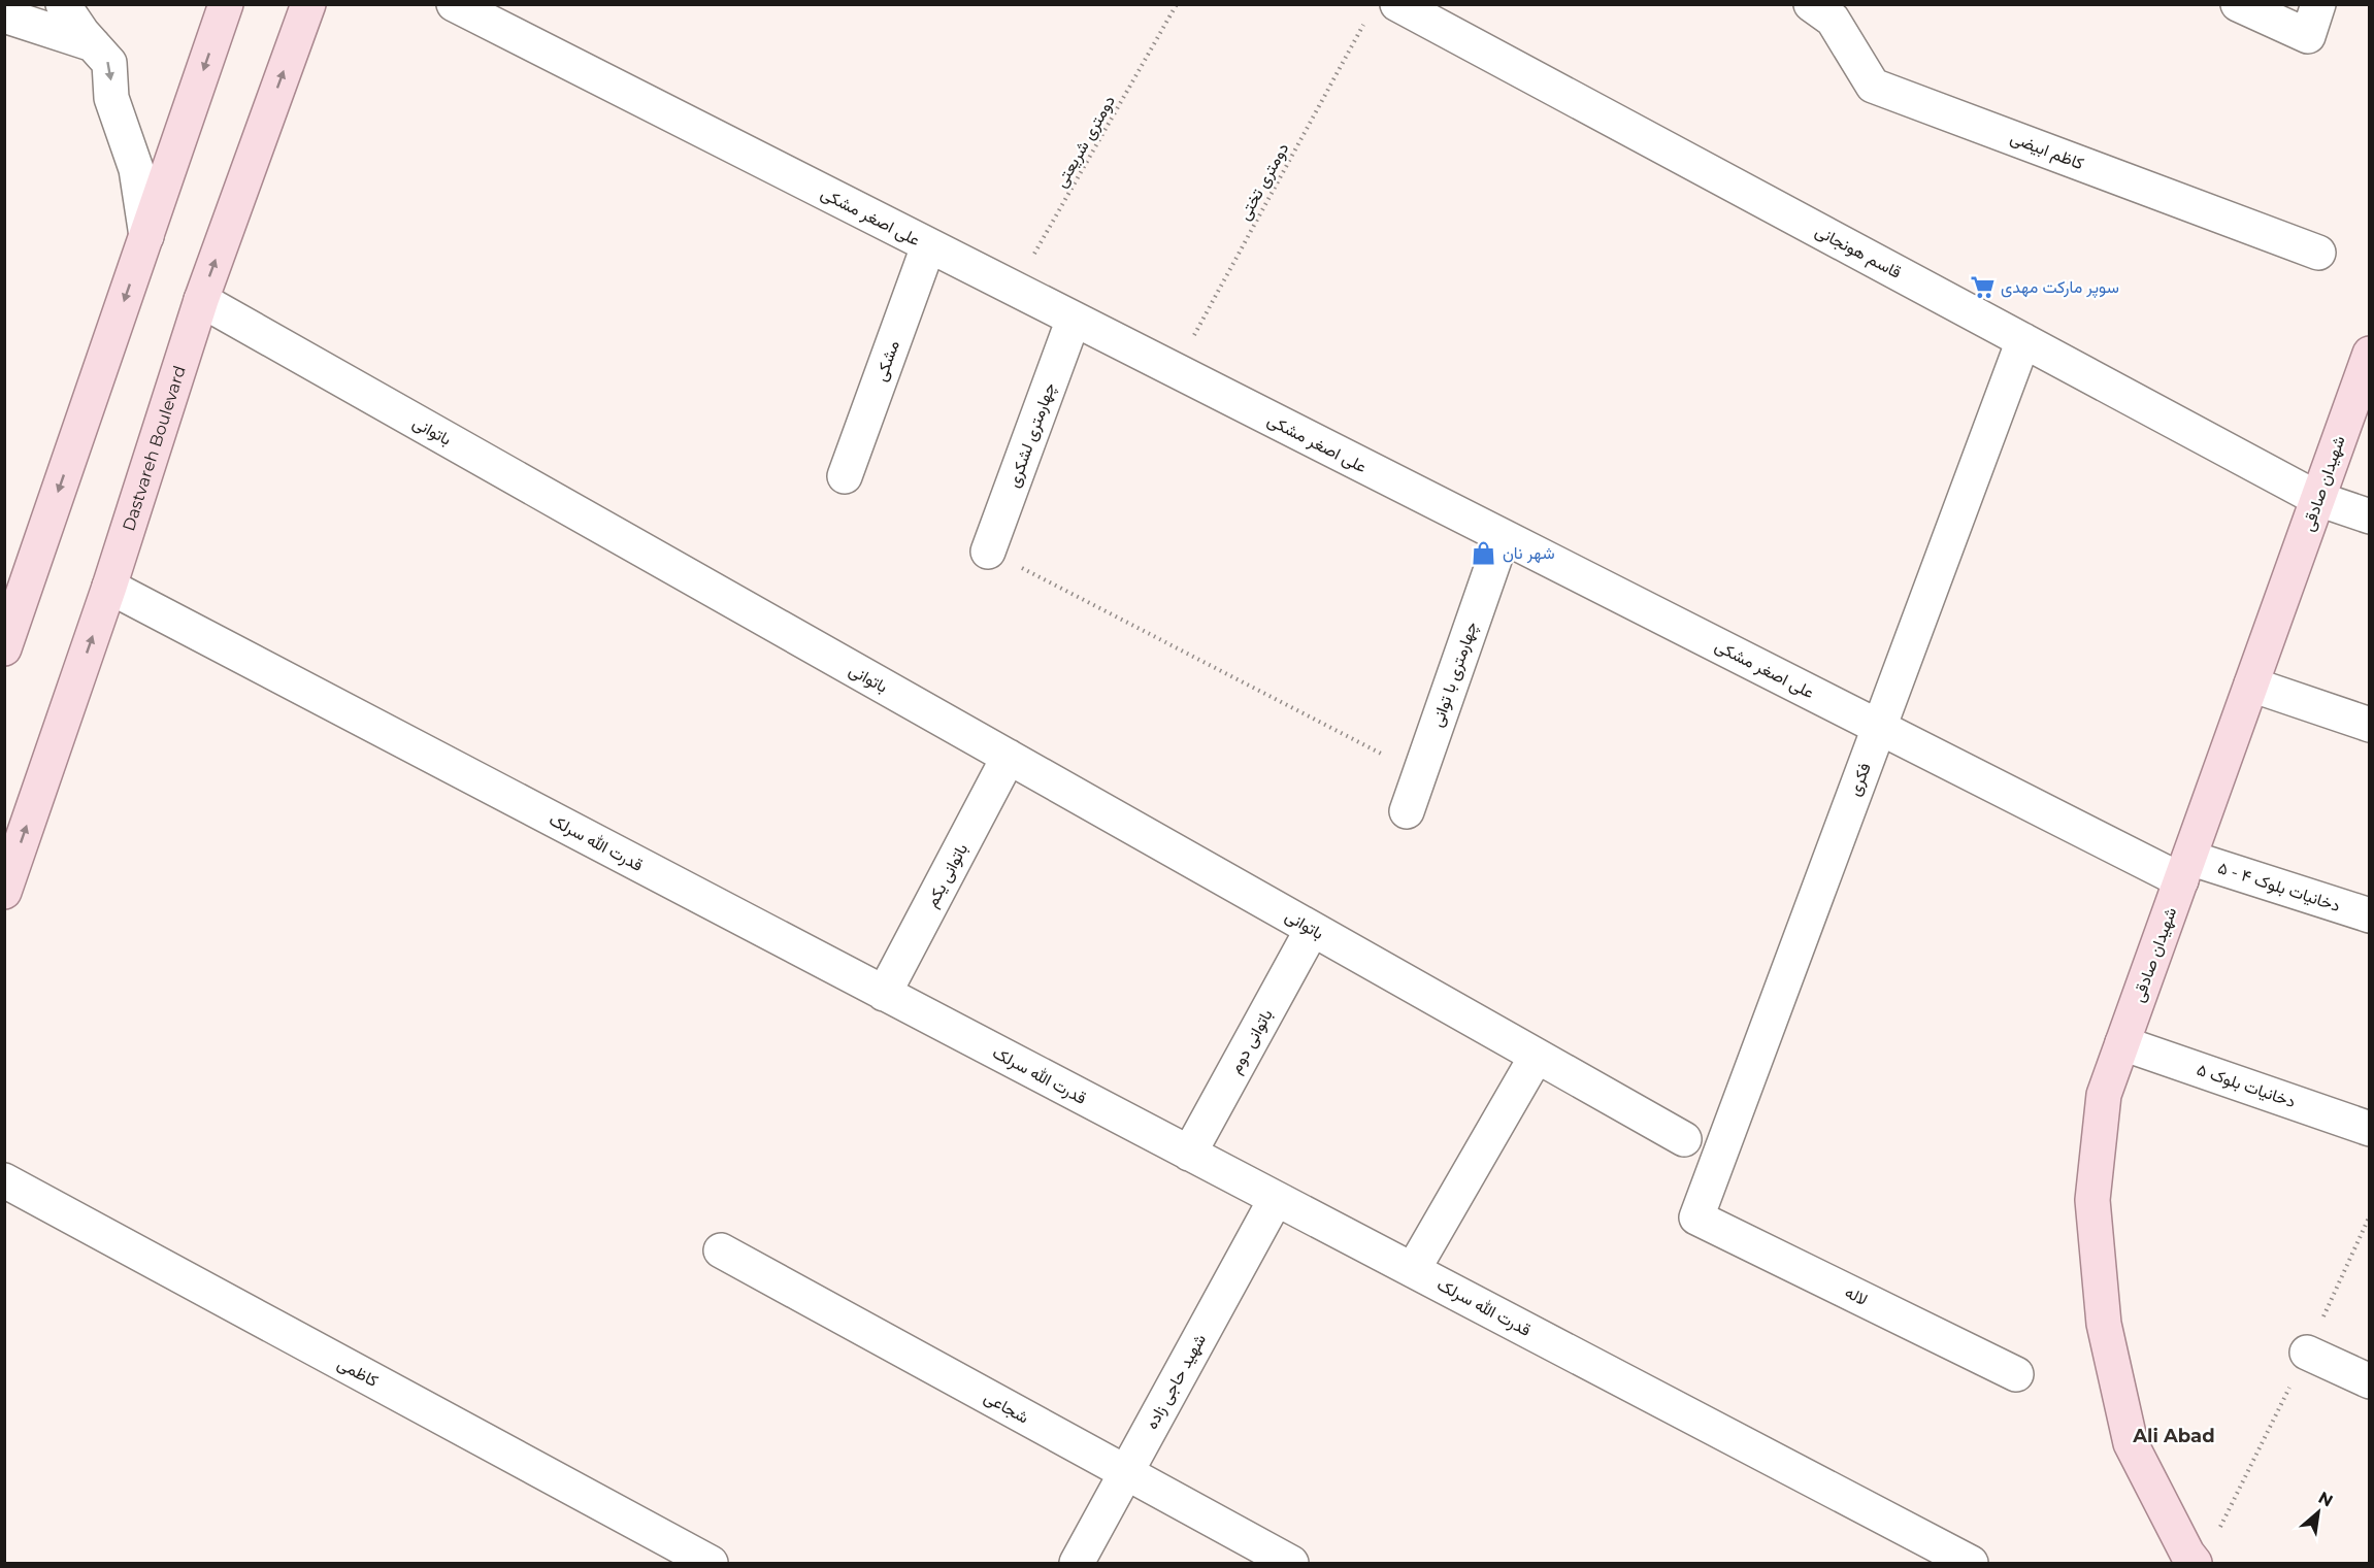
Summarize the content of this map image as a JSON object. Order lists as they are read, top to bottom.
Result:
{
  "streets": {
    "main road": ["Dastvareh Boulevard", "شهیدان صادقی"],
    "street": [
      "کاظم ابیضی",
      "علی اصغر مشکی",
      "قاسم هونجانی",
      "مشکی",
      "باتوانی",
      "چهارمتری لشکری",
      "چهارمتری با توانی",
      "فکری",
      "قدرت الله سرلک",
      "باتوانی یکم",
      "دخانیات بلوک ۴ - ۵",
      "باتوانی دوم",
      "دخانیات بلوک ۵",
      "لاله",
      "کاظمی",
      "شهید حاجی زاده",
      "شجاعی"
    ],
    "path": ["دومتری شریعتی", "دومتری تختی"]
  },
  "crossings": [
    ["دومتری شریعتی", "علی اصغر مشکی"],
    ["دومتری تختی", "علی اصغر مشکی"],
    ["دومتری تختی", "قاسم هونجانی"],
    ["علی اصغر مشکی", "مشکی"],
    ["علی اصغر مشکی", "چهارمتری لشکری"],
    ["علی اصغر مشکی", "شهیدان صادقی"],
    ["علی اصغر مشکی", "چهارمتری با توانی"],
    ["علی اصغر مشکی", "فکری"],
    ["علی اصغر مشکی", "دخانیات بلوک ۴ - ۵"],
    ["قاسم هونجانی", "شهیدان صادقی"],
    ["قاسم هونجانی", "فکری"],
    ["باتوانی", "Dastvareh Boulevard"],
    ["باتوانی", "باتوانی یکم"],
    ["باتوانی", "باتوانی دوم"],
    ["Dastvareh Boulevard", "قدرت الله سرلک"],
    ["شهیدان صادقی", "دخانیات بلوک ۴ - ۵"],
    ["شهیدان صادقی", "دخانیات بلوک ۵"],
    ["فکری", "لاله"],
    ["قدرت الله سرلک", "باتوانی یکم"],
    ["قدرت الله سرلک", "باتوانی دوم"],
    ["قدرت الله سرلک", "شهید حاجی زاده"],
    ["شهید حاجی زاده", "شجاعی"]
  ],
  "districts": ["Ali Abad"],
  "places": {
    "supermarket": ["سوپر مارکت مهدی"],
    "shop": ["شهر نان"]
  },
  "north": "top right"
}
